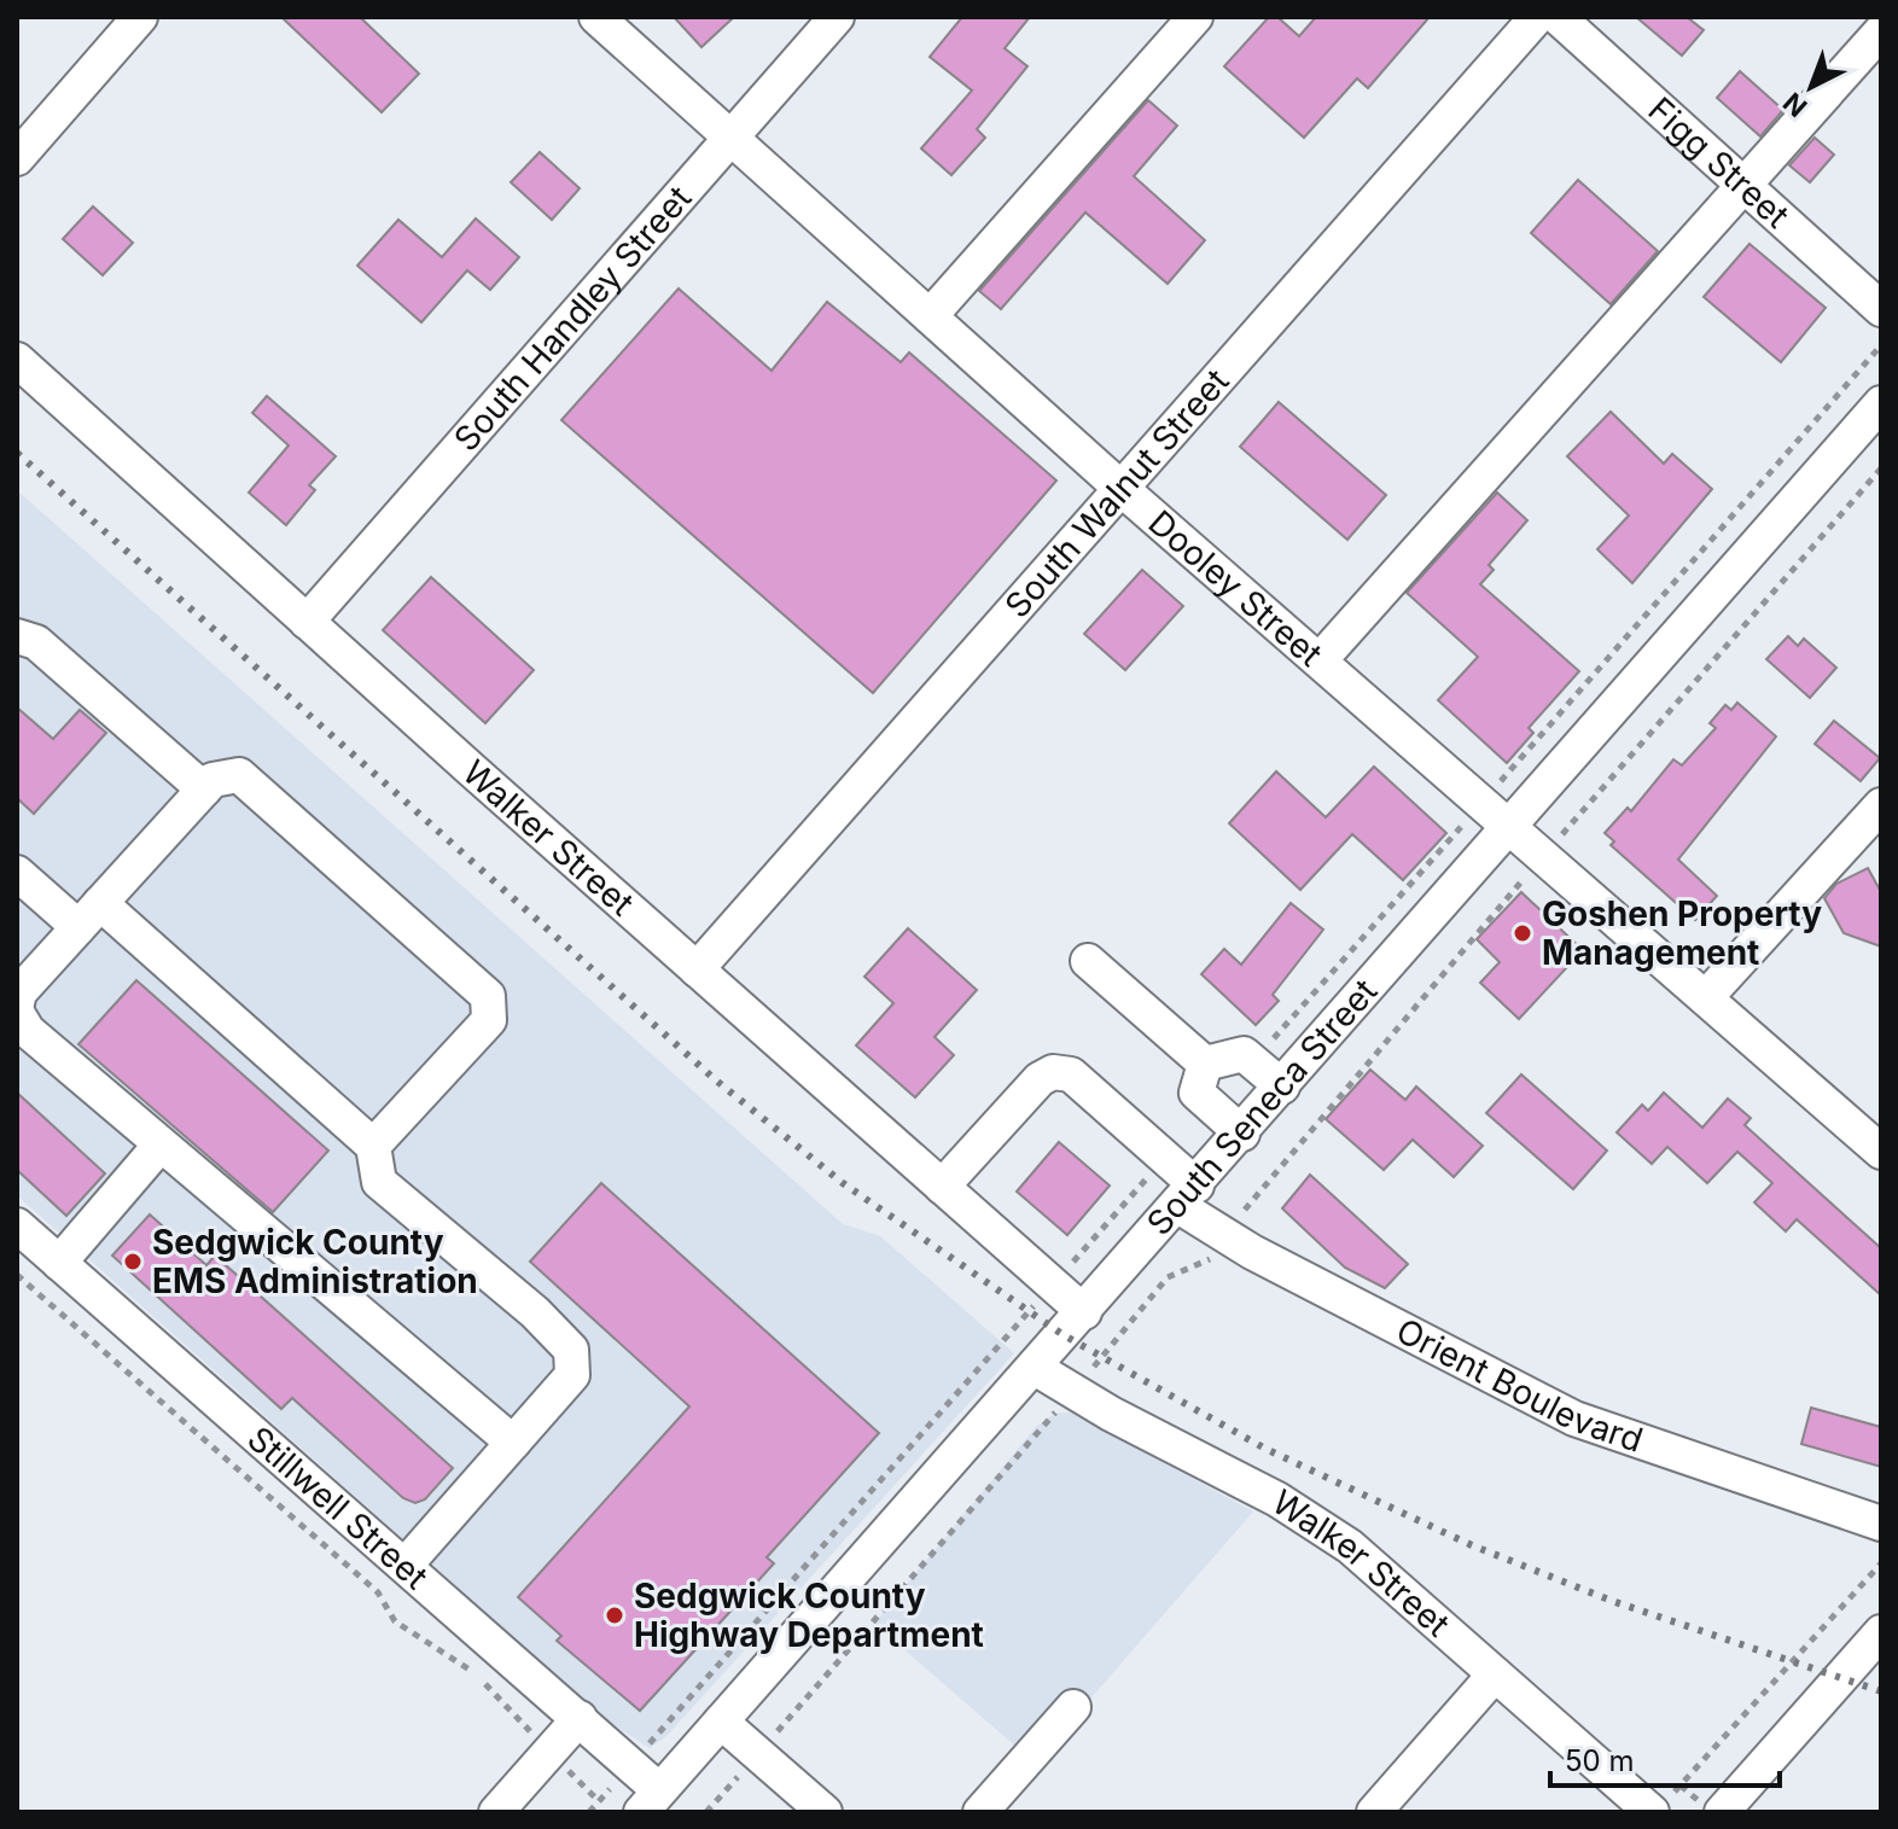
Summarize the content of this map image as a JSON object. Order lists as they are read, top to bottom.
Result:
{
  "streets": {
    "street": [
      "Figg Street",
      "South Handley Street",
      "South Walnut Street",
      "Dooley Street",
      "Walker Street",
      "South Seneca Street",
      "Orient Boulevard",
      "Stillwell Street"
    ]
  },
  "crossings": [
    ["South Handley Street", "Dooley Street"],
    ["South Handley Street", "Walker Street"],
    ["South Walnut Street", "Dooley Street"],
    ["South Walnut Street", "Walker Street"],
    ["Dooley Street", "South Seneca Street"],
    ["Walker Street", "South Seneca Street"],
    ["Walker Street", "Orient Boulevard"],
    ["South Seneca Street", "Orient Boulevard"],
    ["South Seneca Street", "Stillwell Street"]
  ],
  "places": ["Goshen Property Management", "Sedgwick County EMS Administration", "Sedgwick County Highway Department"],
  "scale_bar": "50 m",
  "north": "bottom left"
}
